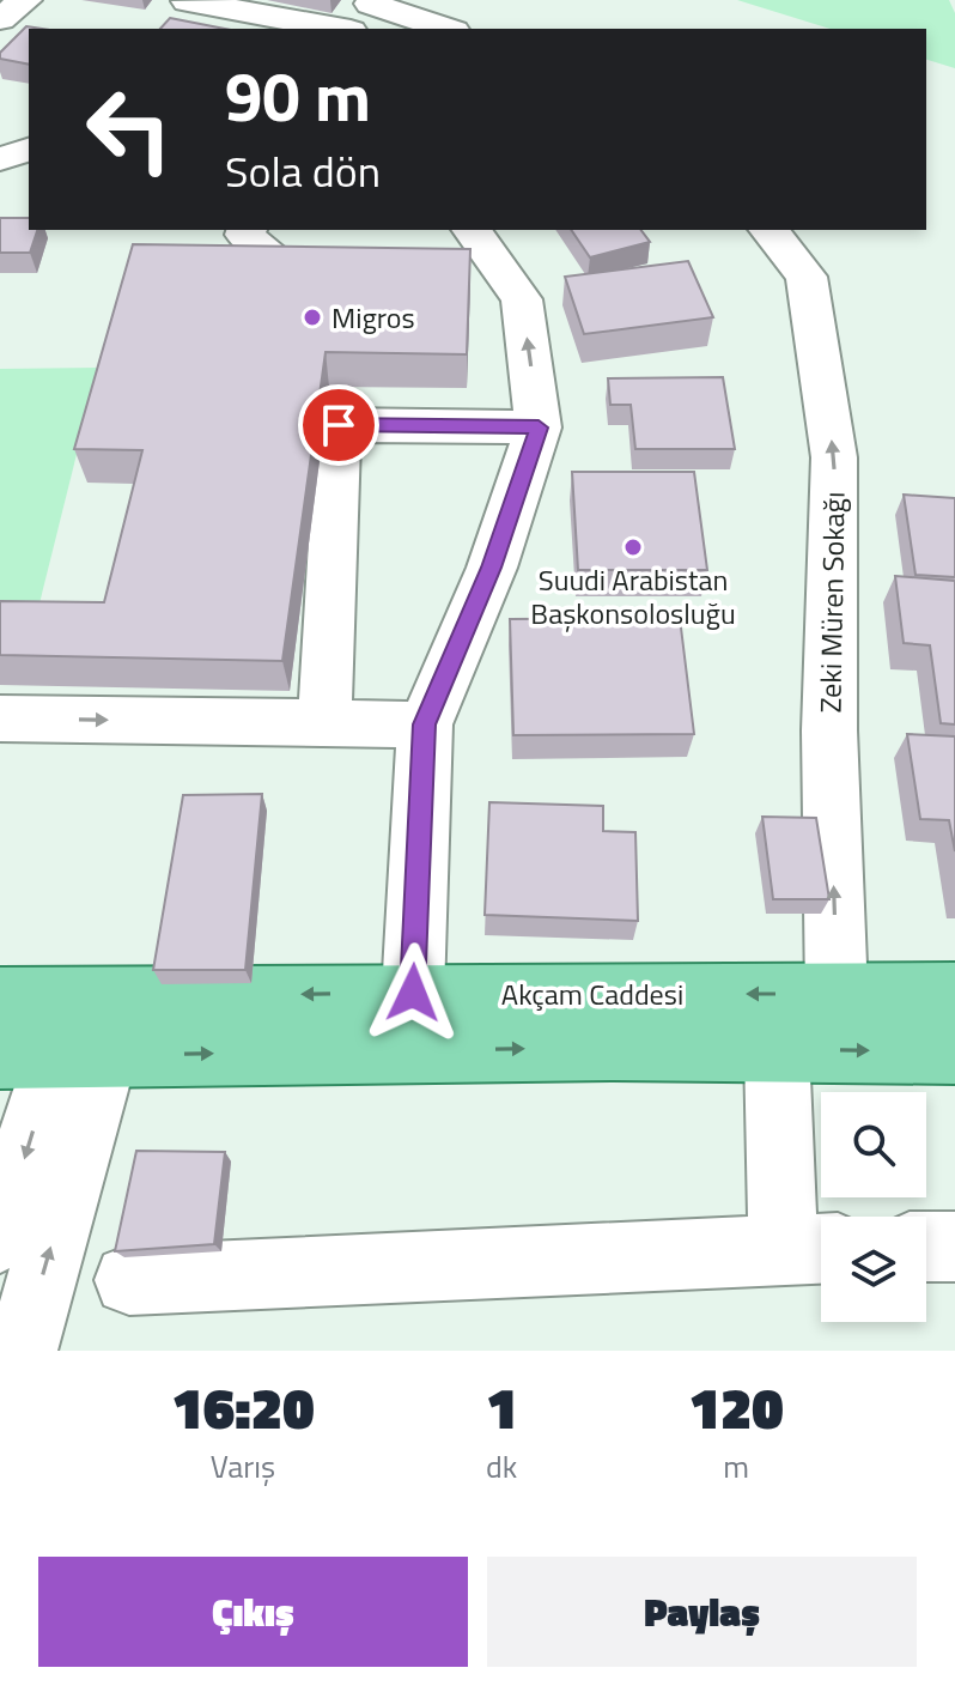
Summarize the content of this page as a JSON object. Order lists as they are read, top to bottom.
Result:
{
  "streets": {
    "main road": ["Akçam Caddesi"],
    "street": ["Zeki Müren Sokağı"]
  },
  "crossings": [
    ["Zeki Müren Sokağı", "Akçam Caddesi"]
  ],
  "places": ["Migros", "Suudi Arabistan Başkonsolosluğu"],
  "page": {
    "turn": ["90 m", "Sola dön"],
    "eta": [
      "16:20",
      "Varış",
      "1",
      "dk",
      "120",
      "m"
    ],
    "buttons": ["Çıkış", "Paylaş"]
  }
}
